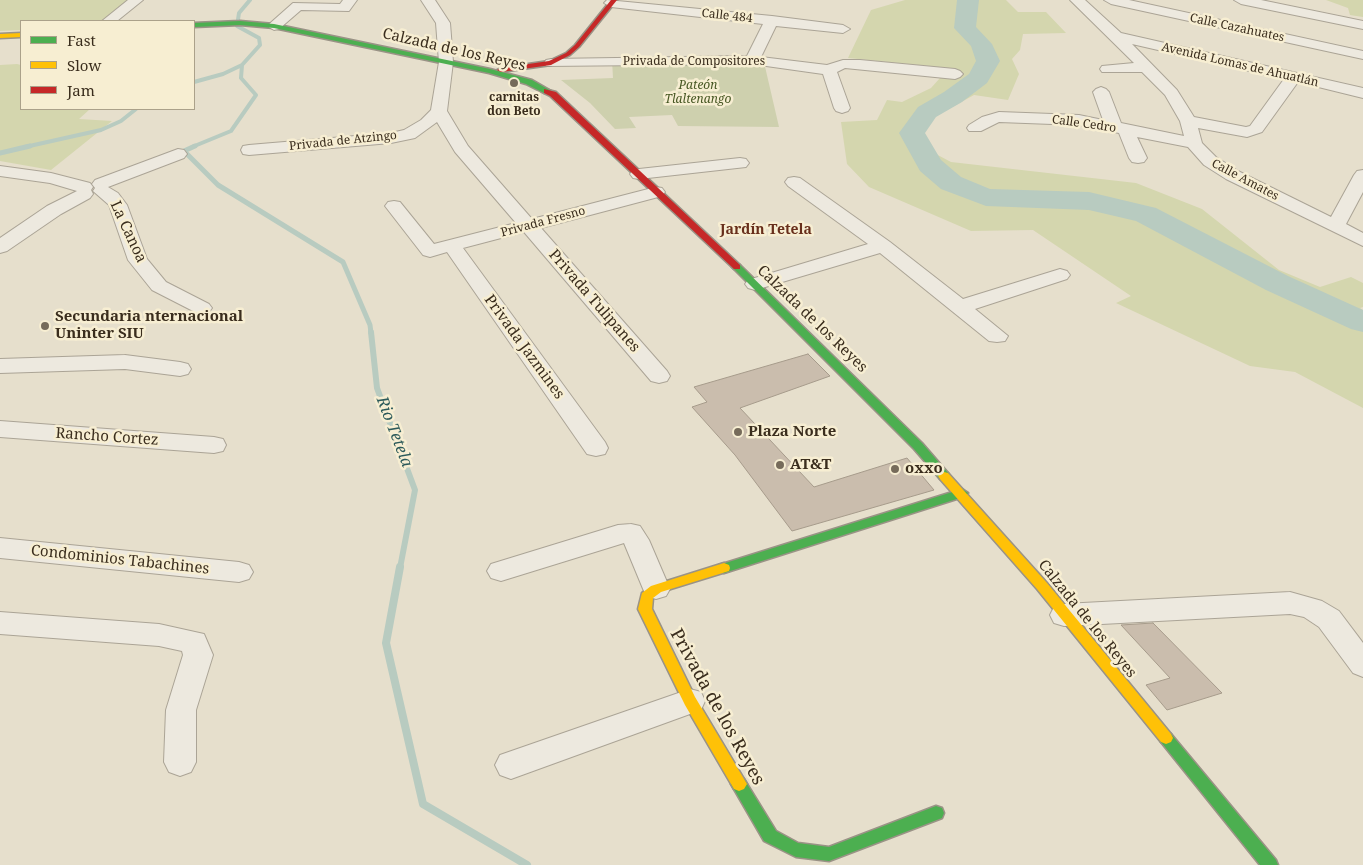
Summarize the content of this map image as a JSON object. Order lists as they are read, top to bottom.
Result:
{
  "streets": {
    "street": [
      "Calle 484",
      "Calle Cazahuates",
      "Calzada de los Reyes",
      "Privada de Compositores",
      "Avenida Lomas de Ahuatlán",
      "Calle Cedro",
      "Privada de Atzingo",
      "Calle Amates",
      "Privada Fresno",
      "La Canoa",
      "Privada Tulipanes",
      "Privada Jazmines",
      "Rancho Cortez",
      "Condominios Tabachines",
      "Privada de los Reyes"
    ]
  },
  "crossings": [
    ["Calzada de los Reyes", "Privada Fresno"],
    ["Avenida Lomas de Ahuatlán", "Calle Amates"],
    ["Calle Cedro", "Calle Amates"],
    ["Privada Fresno", "Privada Tulipanes"],
    ["Privada Fresno", "Privada Jazmines"]
  ],
  "districts": ["Jardín Tetela"],
  "water": ["Rio Tetela"],
  "parks": ["Pateón Tlaltenango"],
  "places": [
    "carnitas don Beto",
    "Secundaria nternacional Uninter SIU",
    "Plaza Norte",
    "AT&T",
    "oxxo"
  ],
  "legend": ["Fast", "Slow", "Jam"]
}
